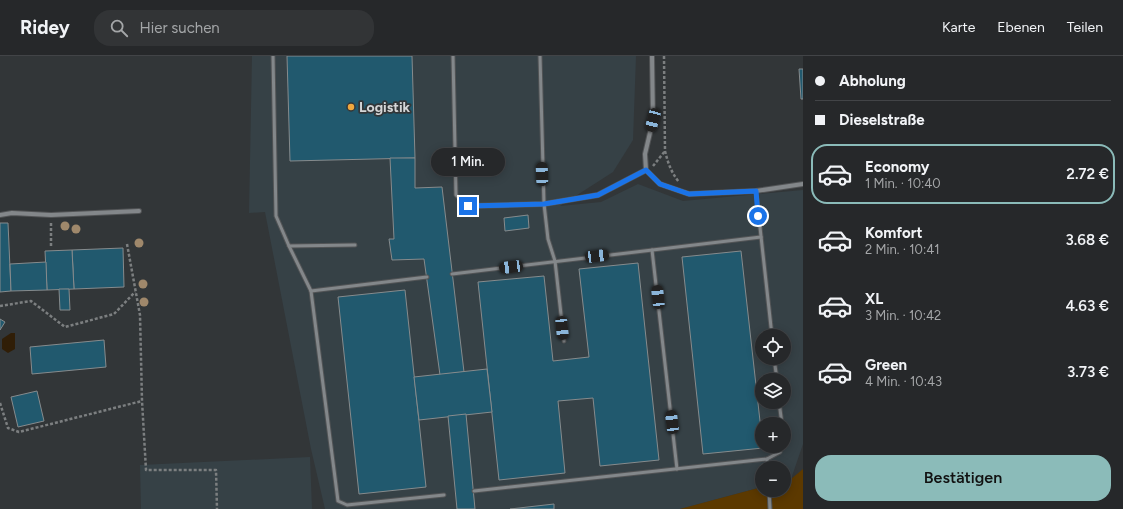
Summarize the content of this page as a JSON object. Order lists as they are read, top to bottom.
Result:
{
  "places": ["Logistik"],
  "page": {
    "header": "Ridey",
    "search": "Hier suchen",
    "nav": ["Karte", "Ebenen", "Teilen"],
    "banner": ["Abholung", "Dieselstraße"],
    "list": [
      {
        "name": "Economy",
        "note": "1 Min. · 10:40",
        "value": "2.72 €"
      },
      {
        "name": "Komfort",
        "note": "2 Min. · 10:41",
        "value": "3.68 €"
      },
      {
        "name": "XL",
        "note": "3 Min. · 10:42",
        "value": "4.63 €"
      },
      {
        "name": "Green",
        "note": "4 Min. · 10:43",
        "value": "3.73 €"
      }
    ],
    "bubble": "1 Min.",
    "map_buttons": ["+", "−"],
    "buttons": "Bestätigen"
  }
}
